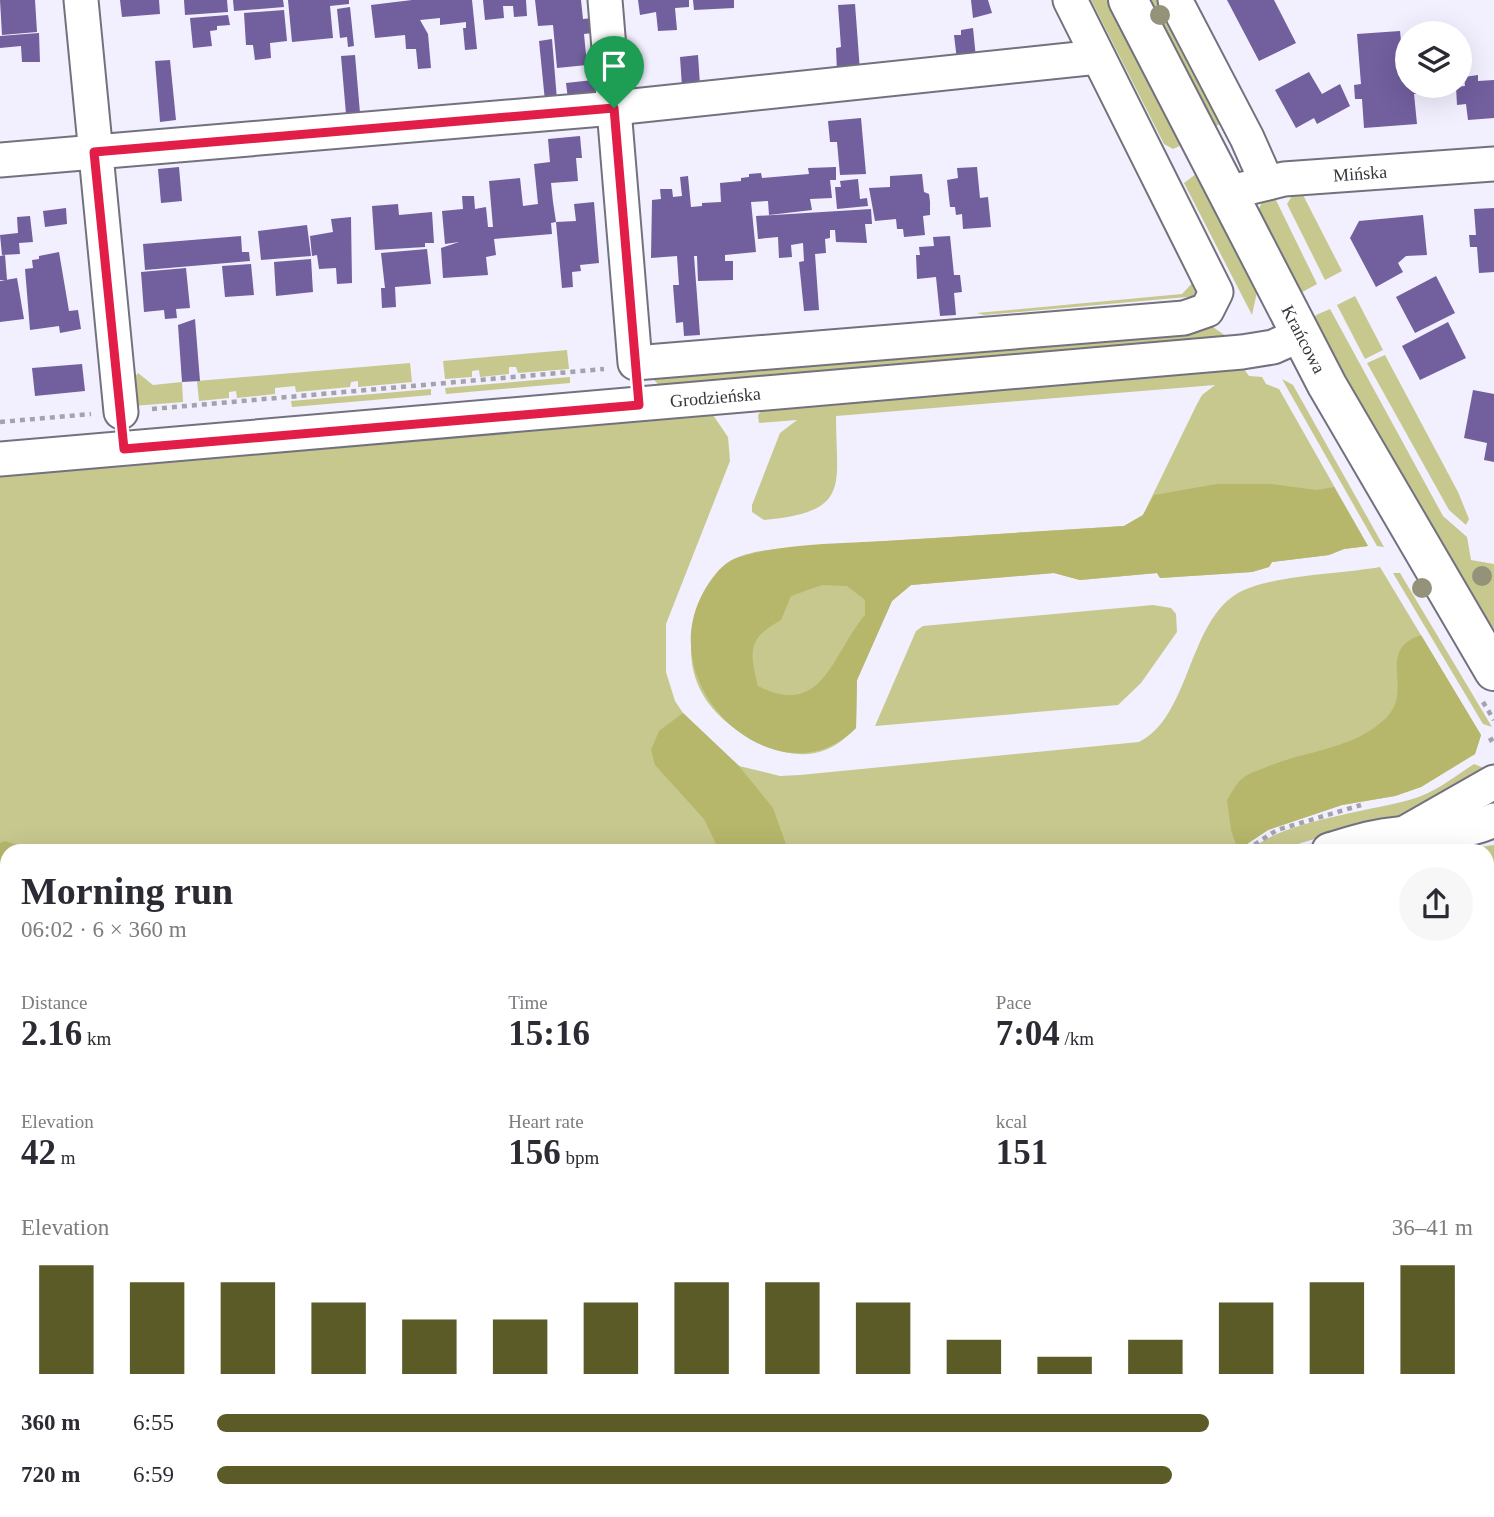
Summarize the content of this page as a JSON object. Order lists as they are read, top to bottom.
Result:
{
  "streets": {
    "street": ["Mińska", "Krańcowa", "Grodzieńska"]
  },
  "crossings": [
    ["Mińska", "Krańcowa"],
    ["Krańcowa", "Grodzieńska"]
  ],
  "page": {
    "heading": ["Morning run", "06:02 · 6 × 360 m"],
    "stats": [
      ["Distance", "2.16 km"],
      ["Time", "15:16"],
      ["Pace", "7:04 /km"],
      ["Elevation", "42 m"],
      ["Heart rate", "156 bpm"],
      ["kcal", "151"]
    ],
    "chart": ["Elevation", "36–41 m"],
    "list": [
      {
        "name": "360 m",
        "note": "6:55"
      },
      {
        "name": "720 m",
        "note": "6:59"
      }
    ]
  }
}
